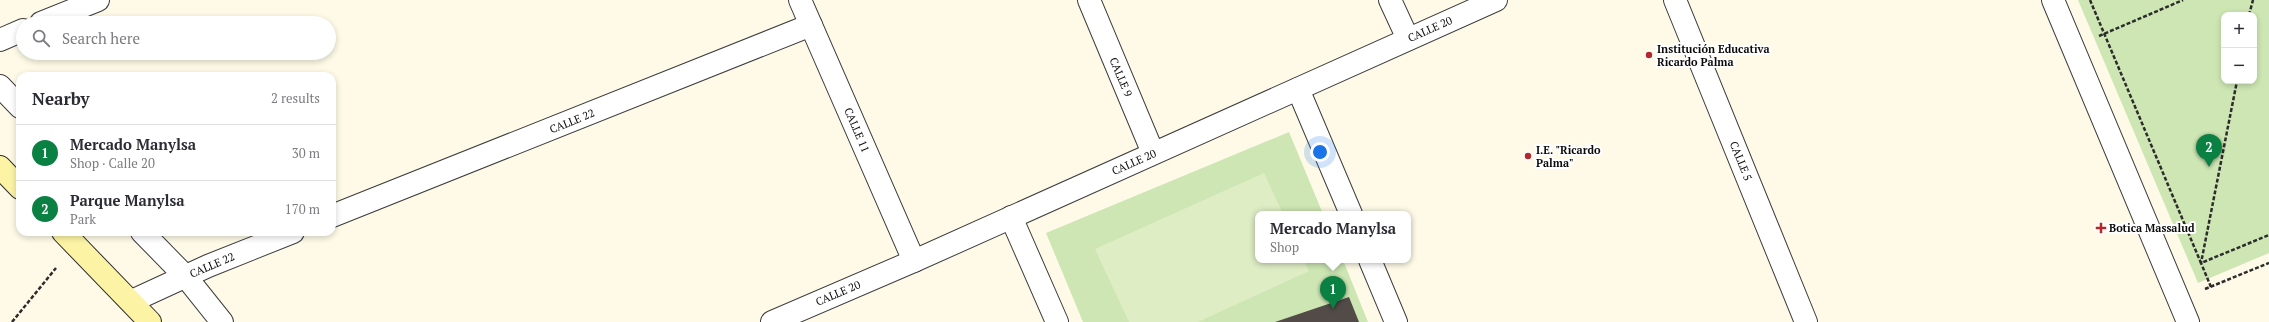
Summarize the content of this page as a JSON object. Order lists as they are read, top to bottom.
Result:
{
  "streets": {
    "street": [
      "CALLE 20",
      "CALLE 9",
      "CALLE 22",
      "CALLE 11",
      "CALLE 5"
    ]
  },
  "crossings": [
    ["CALLE 20", "CALLE 9"],
    ["CALLE 20", "CALLE 11"],
    ["CALLE 22", "CALLE 11"]
  ],
  "places": {
    "other": ["Institución Educativa Ricardo Palma", "I.E. \"Ricardo Palma\""],
    "health": ["Botica Massalud"]
  },
  "page": {
    "map_buttons": ["+", "−"],
    "search": "Search here",
    "heading": ["Nearby", "2 results"],
    "list": [
      {
        "mark": "1",
        "name": "Mercado Manylsa",
        "note": "Shop · Calle 20",
        "value": "30 m"
      },
      {
        "mark": "2",
        "name": "Parque Manylsa",
        "note": "Park",
        "value": "170 m"
      }
    ],
    "pins": ["2", "1"],
    "popup": ["Mercado Manylsa", "Shop"]
  }
}
